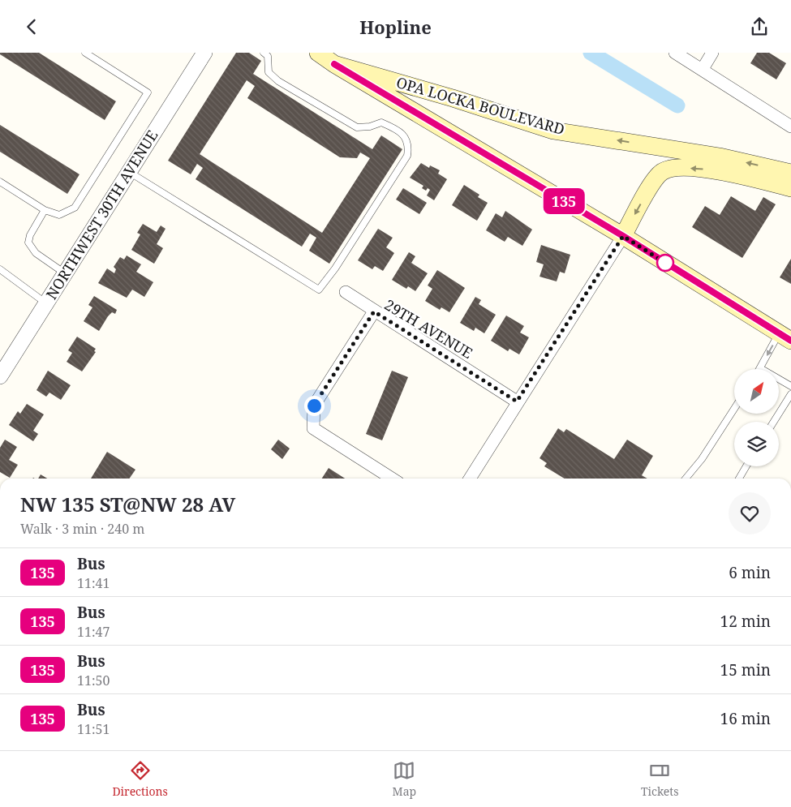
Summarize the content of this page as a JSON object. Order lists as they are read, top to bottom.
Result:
{
  "streets": {
    "main road": ["OPA LOCKA BOULEVARD"],
    "street": ["NORTHWEST 30TH AVENUE", "29TH AVENUE"]
  },
  "lines": ["bus line 135"],
  "north": "top right",
  "page": {
    "header": "Hopline",
    "on_map": "135",
    "heading": ["NW 135 ST@NW 28 AV", "Walk · 3 min · 240 m"],
    "list": [
      {
        "mark": "135",
        "name": "Bus",
        "note": "11:41",
        "value": "6 min"
      },
      {
        "mark": "135",
        "name": "Bus",
        "note": "11:47",
        "value": "12 min"
      },
      {
        "mark": "135",
        "name": "Bus",
        "note": "11:50",
        "value": "15 min"
      },
      {
        "mark": "135",
        "name": "Bus",
        "note": "11:51",
        "value": "16 min"
      }
    ],
    "tabs": ["Directions", "Map", "Tickets"]
  }
}
